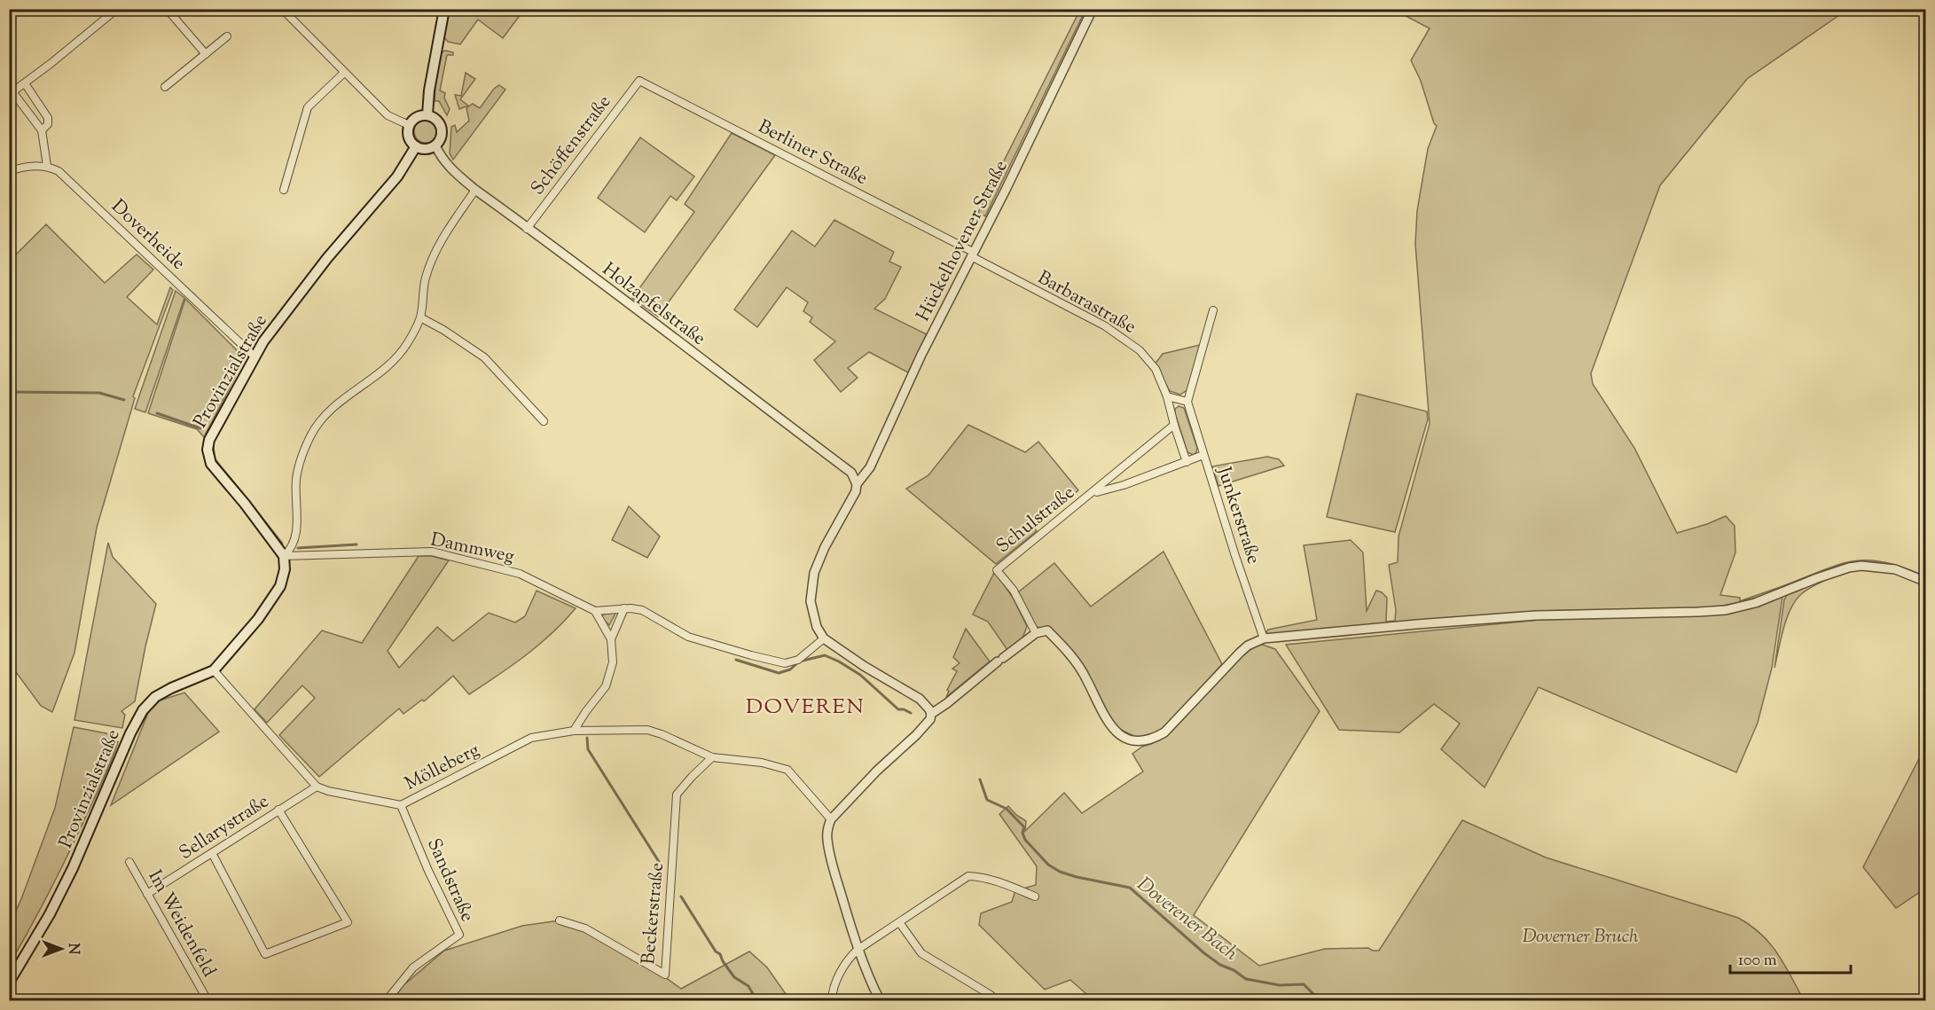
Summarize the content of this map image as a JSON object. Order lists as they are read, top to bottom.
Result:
{
  "streets": {
    "main road": ["Provinzialstraße"],
    "street": [
      "Schöffenstraße",
      "Berliner Straße",
      "Doverheide",
      "Hückelhovener Straße",
      "Barbarastraße",
      "Holzapfelstraße",
      "Junkerstraße",
      "Schulstraße",
      "Dammweg",
      "Mölleberg",
      "Sellarystraße",
      "Sandstraße",
      "Beckerstraße",
      "Im Weidenfeld"
    ]
  },
  "crossings": [
    ["Schöffenstraße", "Berliner Straße"],
    ["Schöffenstraße", "Holzapfelstraße"],
    ["Berliner Straße", "Hückelhovener Straße"],
    ["Berliner Straße", "Barbarastraße"],
    ["Doverheide", "Provinzialstraße"],
    ["Hückelhovener Straße", "Barbarastraße"],
    ["Hückelhovener Straße", "Holzapfelstraße"],
    ["Barbarastraße", "Schulstraße"],
    ["Holzapfelstraße", "Provinzialstraße"],
    ["Provinzialstraße", "Dammweg"],
    ["Junkerstraße", "Schulstraße"],
    ["Mölleberg", "Sellarystraße"],
    ["Mölleberg", "Sandstraße"],
    ["Mölleberg", "Beckerstraße"],
    ["Sellarystraße", "Im Weidenfeld"]
  ],
  "districts": ["DOVEREN"],
  "water": ["Doverener Bach"],
  "parks": ["Doverner Bruch"],
  "scale_bar": "100 m",
  "north": "right"
}
